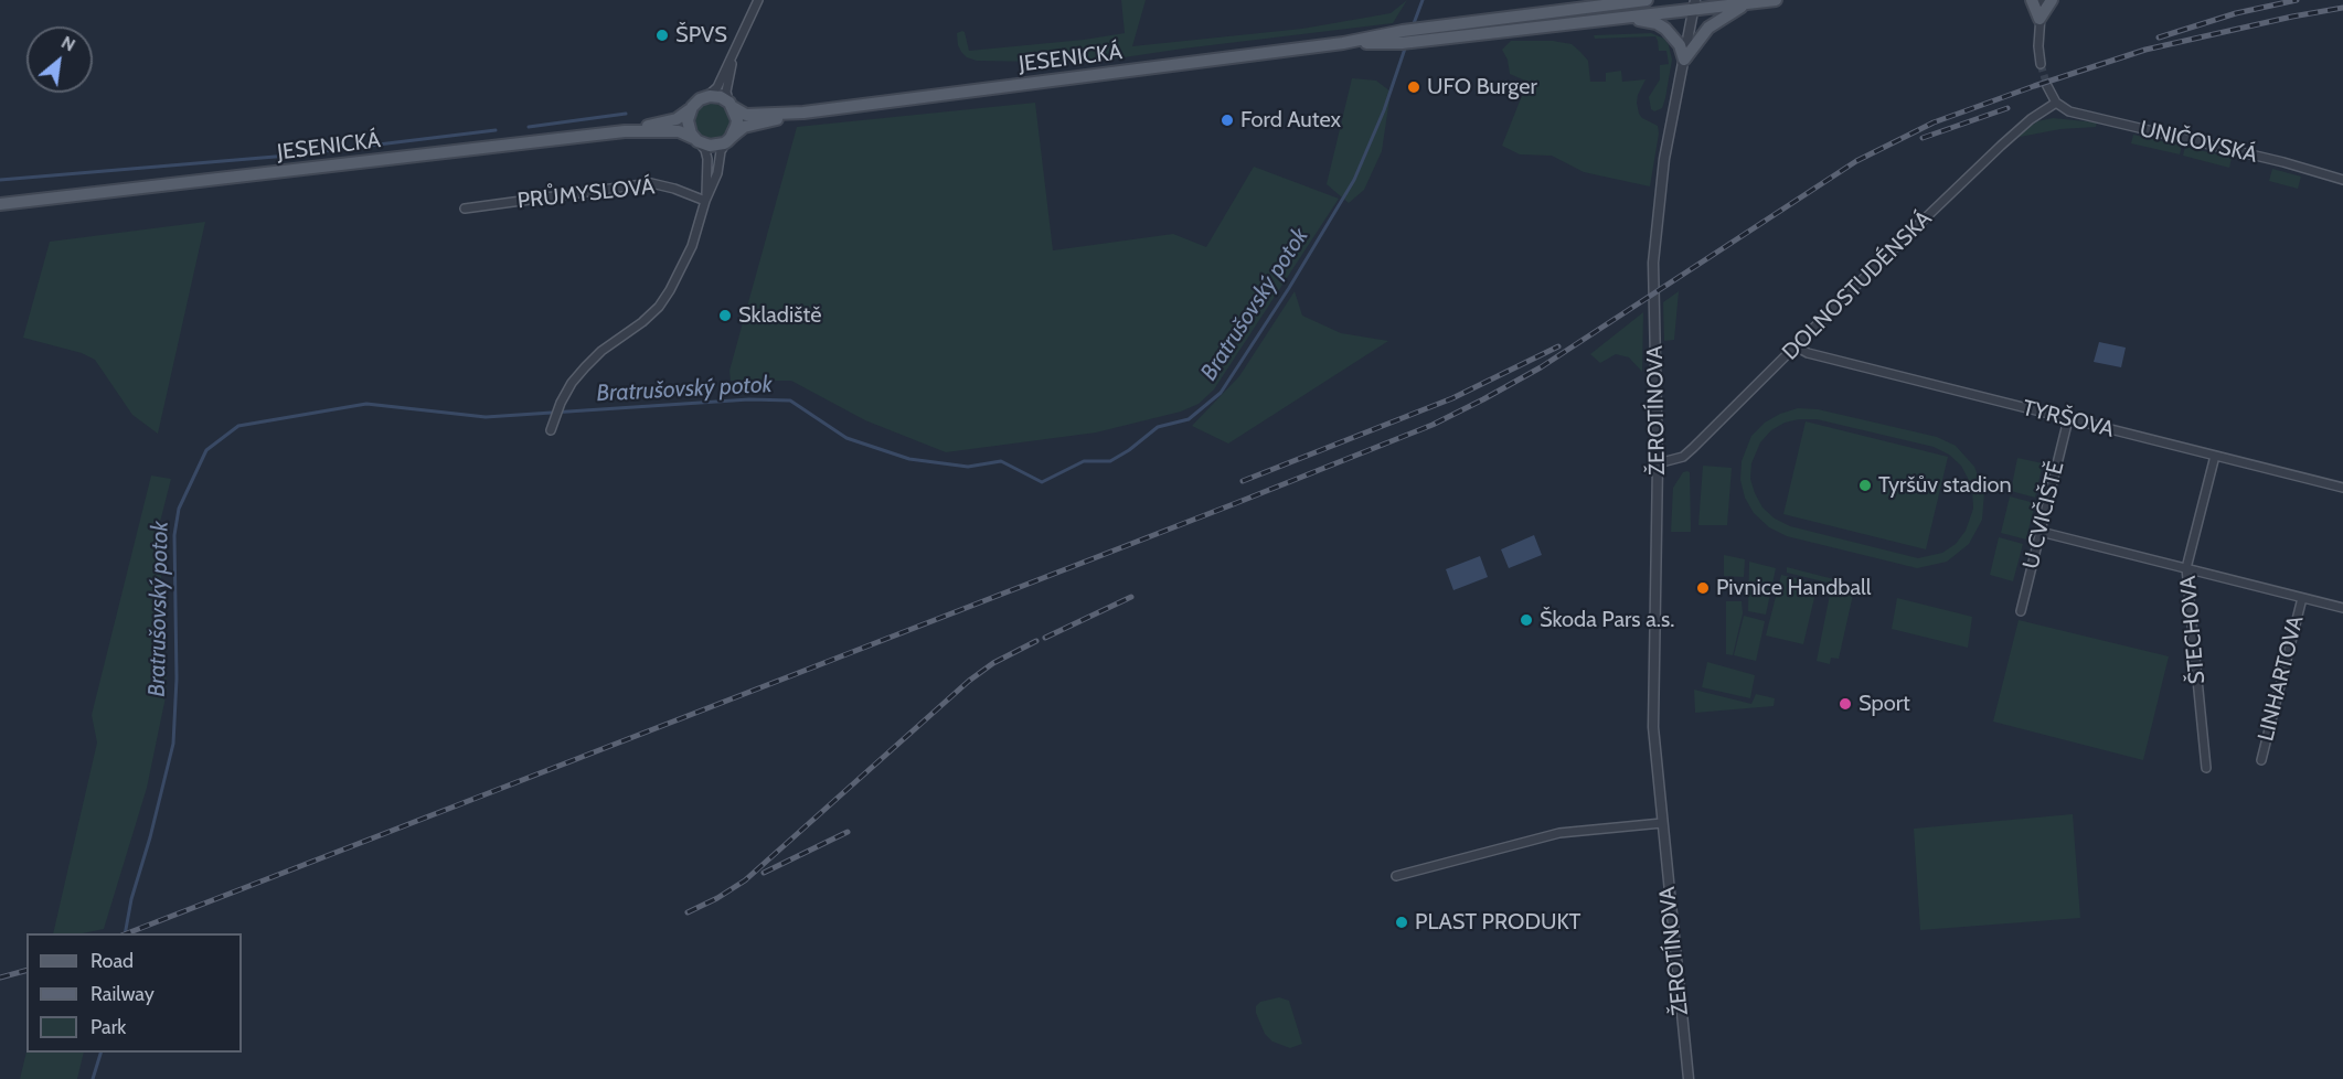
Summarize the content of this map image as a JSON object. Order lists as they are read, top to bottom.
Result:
{
  "streets": {
    "main road": ["JESENICKÁ"],
    "street": [
      "UNIČOVSKÁ",
      "PRŮMYSLOVÁ",
      "DOLNOSTUDÉNSKÁ",
      "ŽEROTÍNOVA",
      "TYRŠOVA",
      "U CVIČIŠTĚ",
      "ŠTECHOVA",
      "LINHARTOVA"
    ]
  },
  "crossings": [
    ["JESENICKÁ", "ŽEROTÍNOVA"],
    ["UNIČOVSKÁ", "DOLNOSTUDÉNSKÁ"],
    ["DOLNOSTUDÉNSKÁ", "ŽEROTÍNOVA"],
    ["DOLNOSTUDÉNSKÁ", "TYRŠOVA"],
    ["TYRŠOVA", "U CVIČIŠTĚ"],
    ["TYRŠOVA", "ŠTECHOVA"]
  ],
  "water": ["Bratrušovský potok"],
  "places": [
    "ŠPVS",
    "UFO Burger",
    "Ford Autex",
    "Skladiště",
    "Tyršův stadion",
    "Pivnice Handball",
    "Škoda Pars a.s.",
    "Sport",
    "PLAST PRODUKT"
  ],
  "legend": ["Road", "Railway", "Park"],
  "north": "top right"
}
